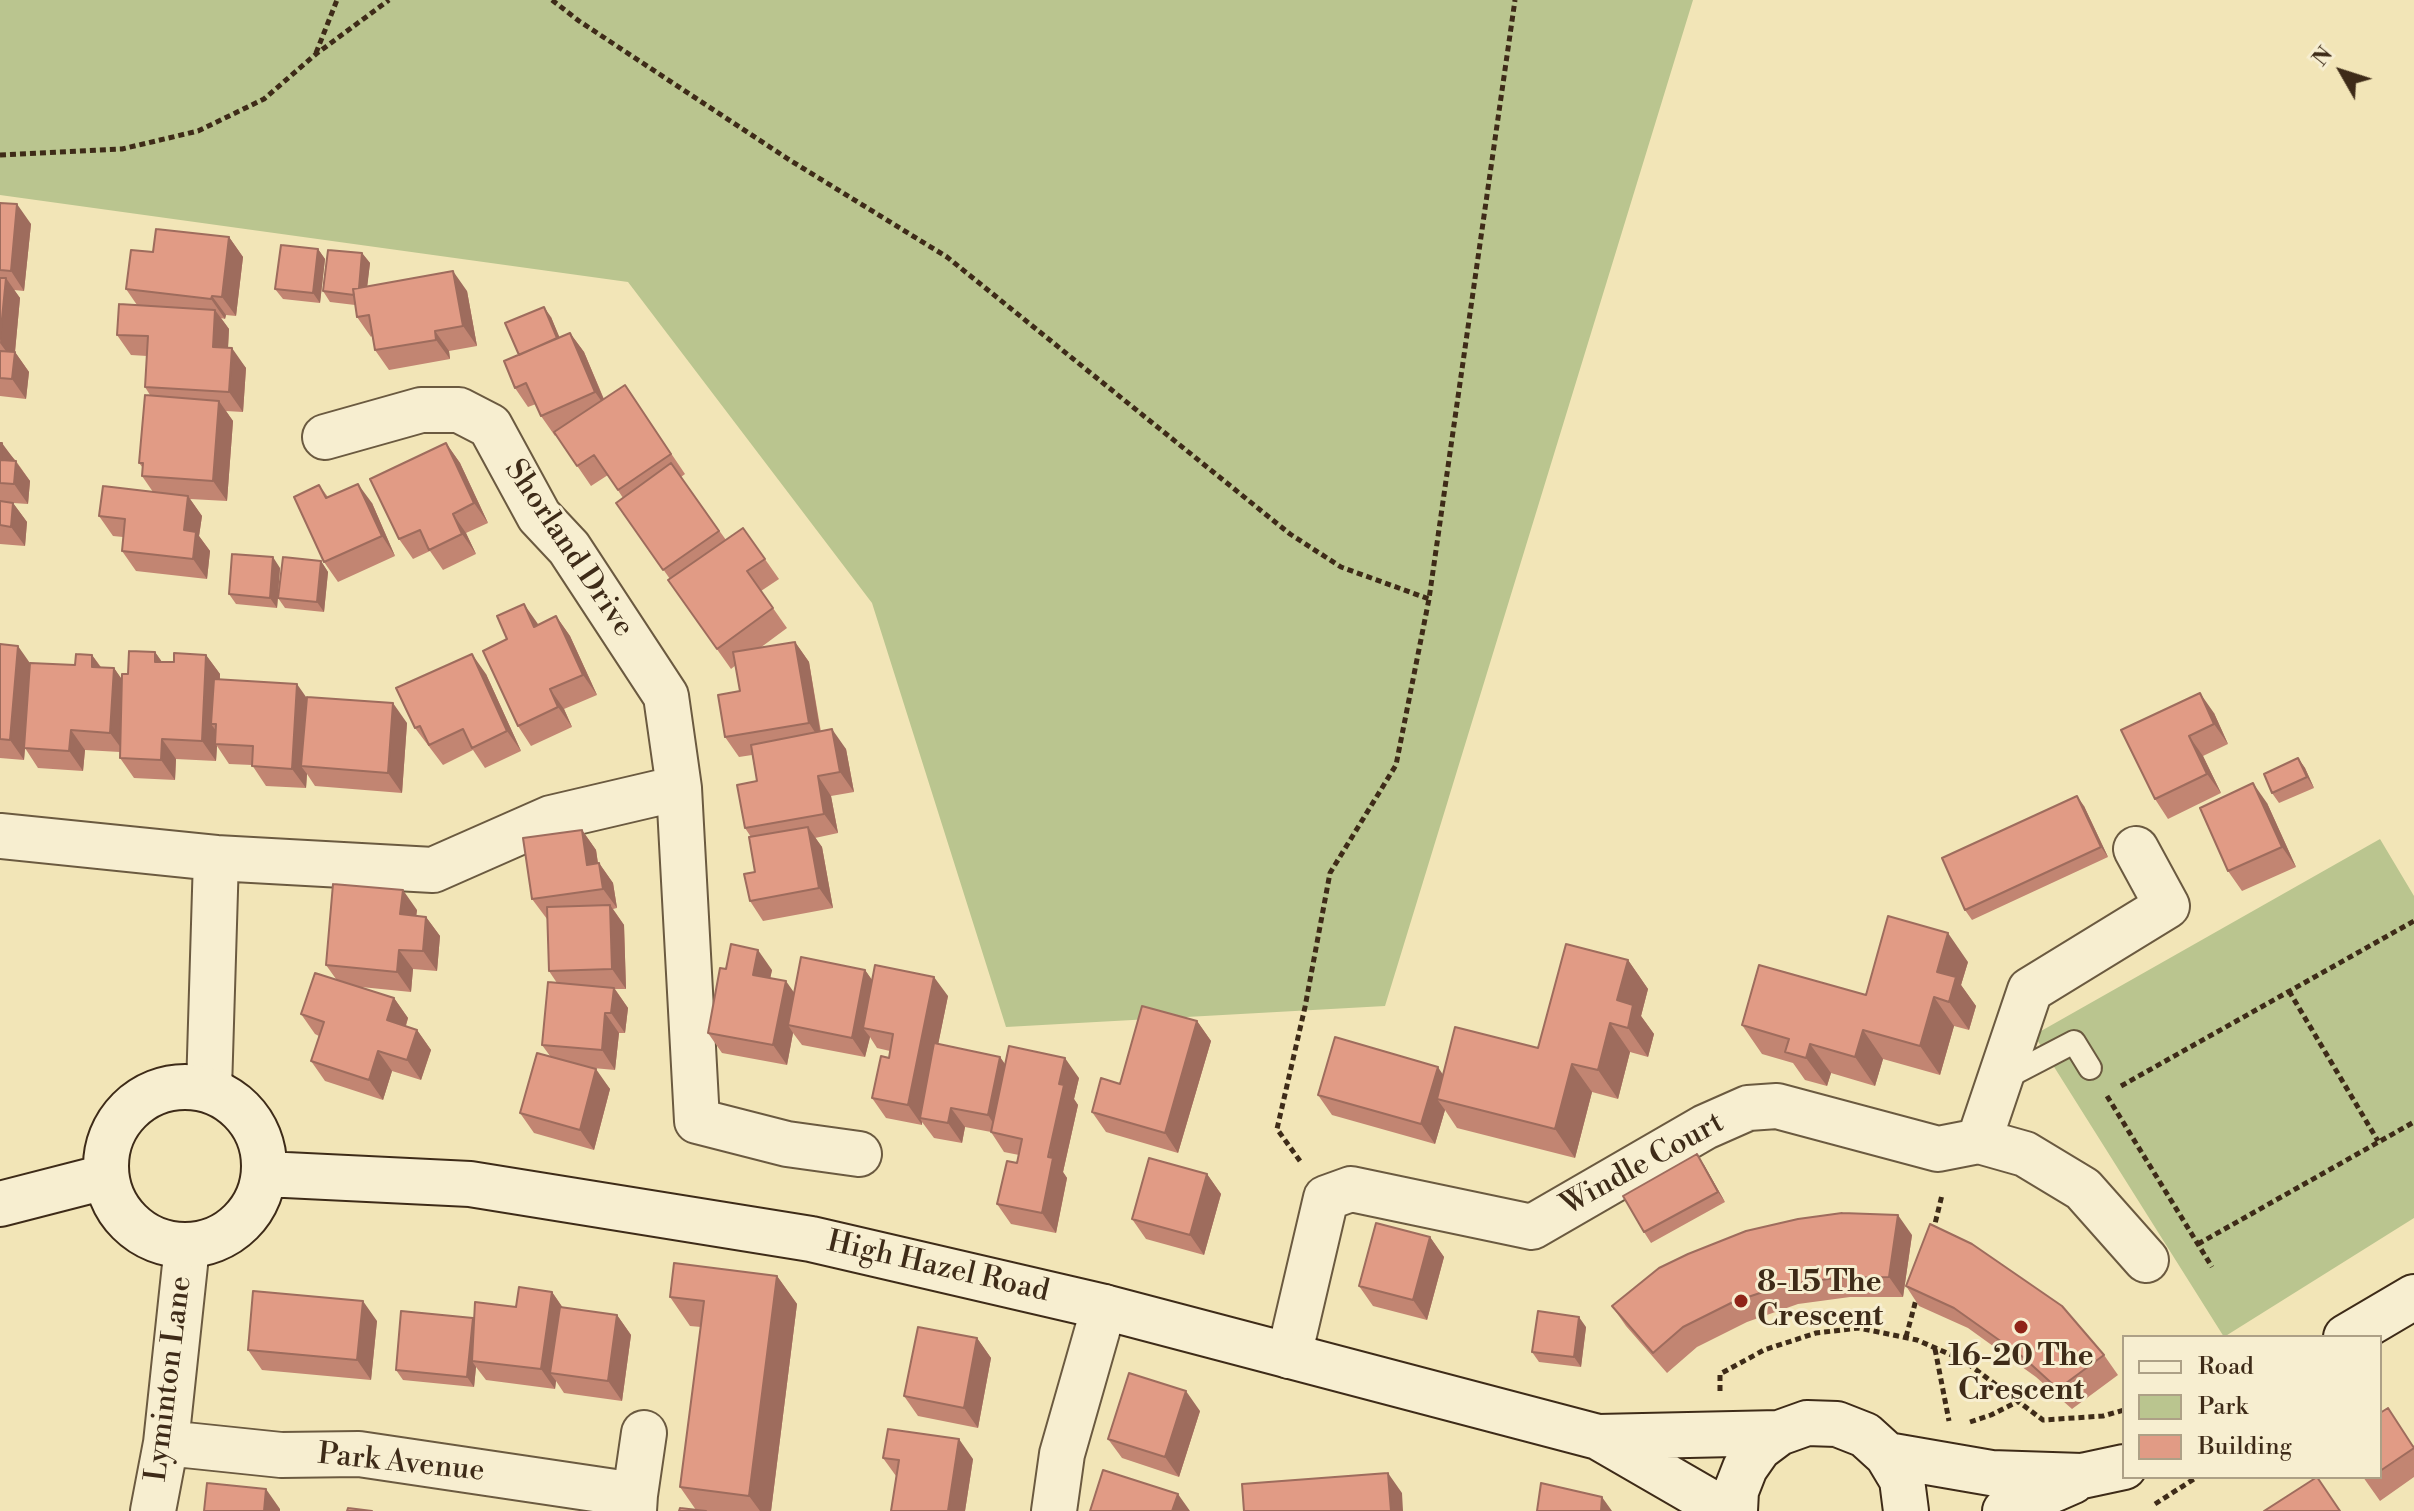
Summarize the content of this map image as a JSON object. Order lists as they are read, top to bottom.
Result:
{
  "streets": {
    "street": [
      "Shorland Drive",
      "Windle Court",
      "High Hazel Road",
      "Lyminton Lane",
      "Park Avenue"
    ]
  },
  "crossings": [
    ["High Hazel Road", "Lyminton Lane"],
    ["Lyminton Lane", "Park Avenue"]
  ],
  "places": ["8-15 The Crescent", "16-20 The Crescent"],
  "legend": ["Road", "Park", "Building"],
  "north": "top left"
}
